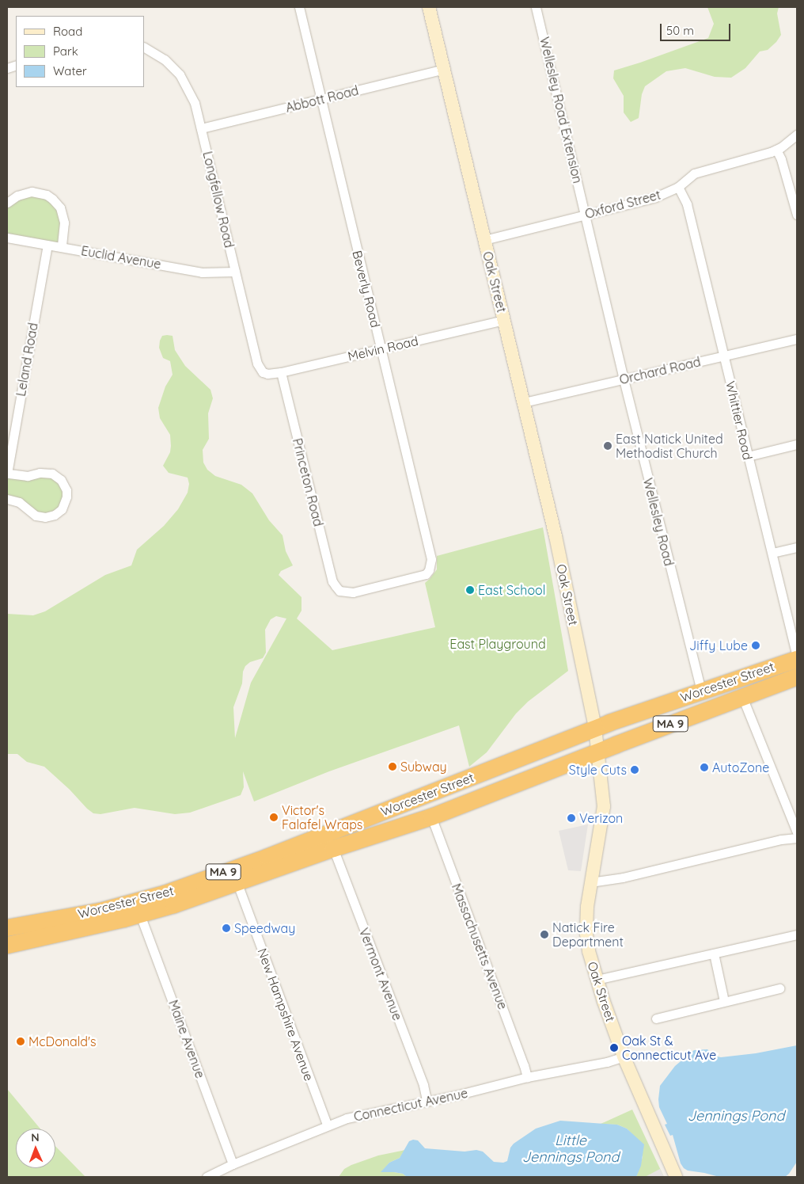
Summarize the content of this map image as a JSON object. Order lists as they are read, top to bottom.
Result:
{
  "streets": {
    "highway": ["Worcester Street", "MA 9"],
    "main road": ["Oak Street"],
    "street": [
      "Abbott Road",
      "Wellesley Road Extension",
      "Longfellow Road",
      "Oxford Street",
      "Euclid Avenue",
      "Beverly Road",
      "Melvin Road",
      "Leland Road",
      "Orchard Road",
      "Whittier Road",
      "Princeton Road",
      "Wellesley Road",
      "Massachusetts Avenue",
      "Vermont Avenue",
      "New Hampshire Avenue",
      "Maine Avenue",
      "Connecticut Avenue"
    ]
  },
  "crossings": [
    ["Abbott Road", "Longfellow Road"],
    ["Abbott Road", "Oak Street"],
    ["Abbott Road", "Beverly Road"],
    ["Wellesley Road Extension", "Oxford Street"],
    ["Wellesley Road Extension", "Wellesley Road"],
    ["Longfellow Road", "Euclid Avenue"],
    ["Longfellow Road", "Melvin Road"],
    ["Oxford Street", "Oak Street"],
    ["Oxford Street", "Whittier Road"],
    ["Oxford Street", "Wellesley Road"],
    ["Euclid Avenue", "Leland Road"],
    ["Oak Street", "Melvin Road"],
    ["Oak Street", "Orchard Road"],
    ["Oak Street", "Worcester Street"],
    ["Oak Street", "Connecticut Avenue"],
    ["Beverly Road", "Melvin Road"],
    ["Beverly Road", "Princeton Road"],
    ["Melvin Road", "Princeton Road"],
    ["Orchard Road", "Whittier Road"],
    ["Orchard Road", "Wellesley Road"],
    ["Whittier Road", "Worcester Street"],
    ["Wellesley Road", "Worcester Street"],
    ["Worcester Street", "Massachusetts Avenue"],
    ["Worcester Street", "Vermont Avenue"],
    ["Worcester Street", "New Hampshire Avenue"],
    ["Worcester Street", "Maine Avenue"],
    ["Massachusetts Avenue", "Connecticut Avenue"],
    ["Vermont Avenue", "Connecticut Avenue"],
    ["New Hampshire Avenue", "Connecticut Avenue"],
    ["Maine Avenue", "Connecticut Avenue"]
  ],
  "water": ["Jennings Pond", "Little Jennings Pond"],
  "parks": ["East Playground"],
  "places": [
    "East Natick United Methodist Church",
    "East School",
    "Jiffy Lube",
    "Subway",
    "AutoZone",
    "Style Cuts",
    "Victor's Falafel Wraps",
    "Verizon",
    "Speedway",
    "Natick Fire Department",
    "McDonald's",
    "Oak St & Connecticut Ave"
  ],
  "legend": ["Road", "Park", "Water"],
  "scale_bar": "50 m",
  "north": "top"
}
